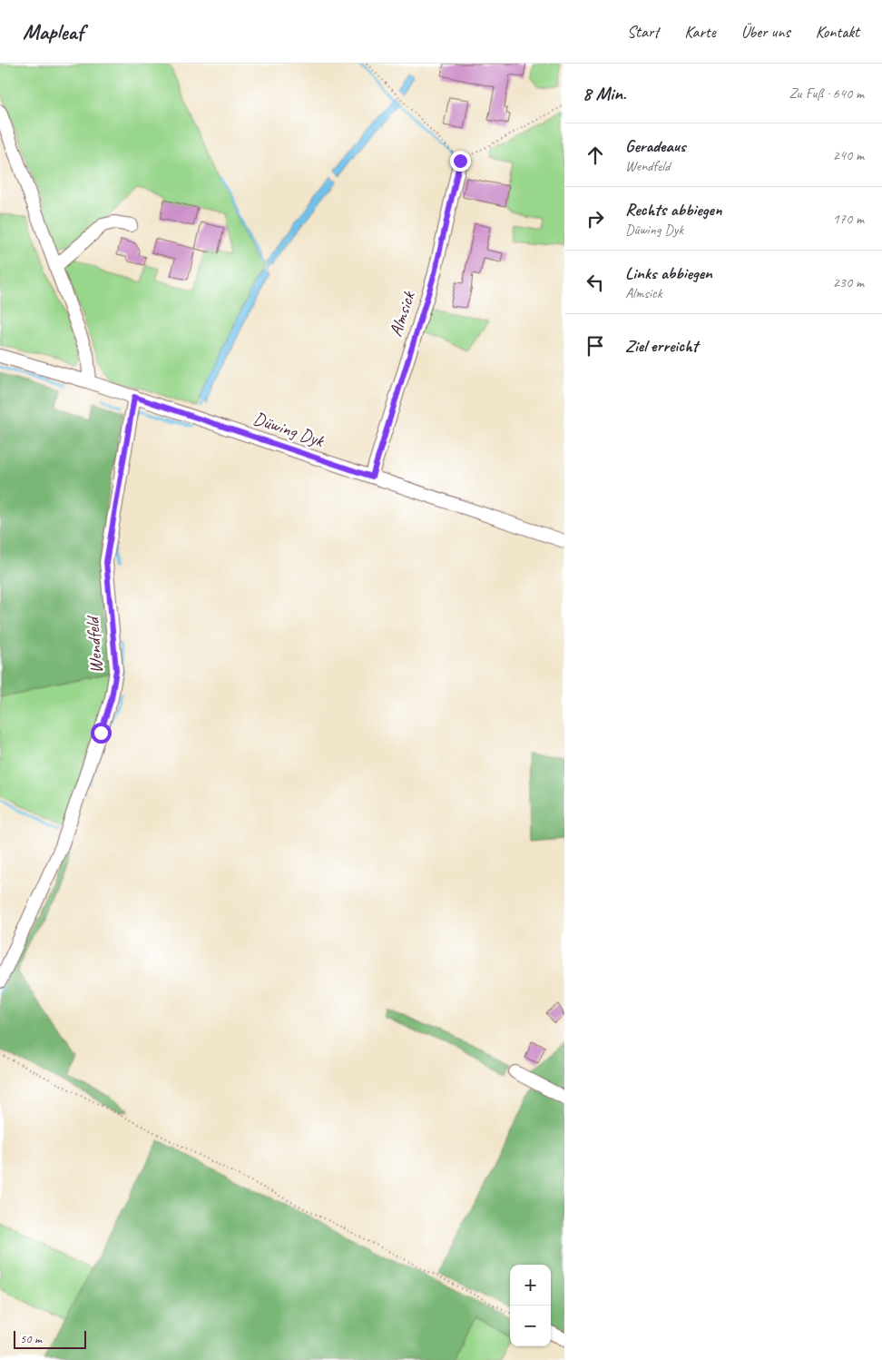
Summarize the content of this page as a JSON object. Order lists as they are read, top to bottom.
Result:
{
  "streets": {
    "street": ["Almsick", "Düwing Dyk", "Wendfeld"]
  },
  "crossings": [
    ["Almsick", "Düwing Dyk"],
    ["Düwing Dyk", "Wendfeld"]
  ],
  "scale_bar": "50 m",
  "page": {
    "header": "Mapleaf",
    "nav": [
      "Start",
      "Karte",
      "Über uns",
      "Kontakt"
    ],
    "heading": ["8 Min.", "Zu Fuß · 640 m"],
    "list": [
      ["Geradeaus", "Wendfeld", "240 m"],
      ["Rechts abbiegen", "Düwing Dyk", "170 m"],
      ["Links abbiegen", "Almsick", "230 m"],
      "Ziel erreicht"
    ],
    "map_buttons": ["+", "−"],
    "scale": "50 m"
  }
}
